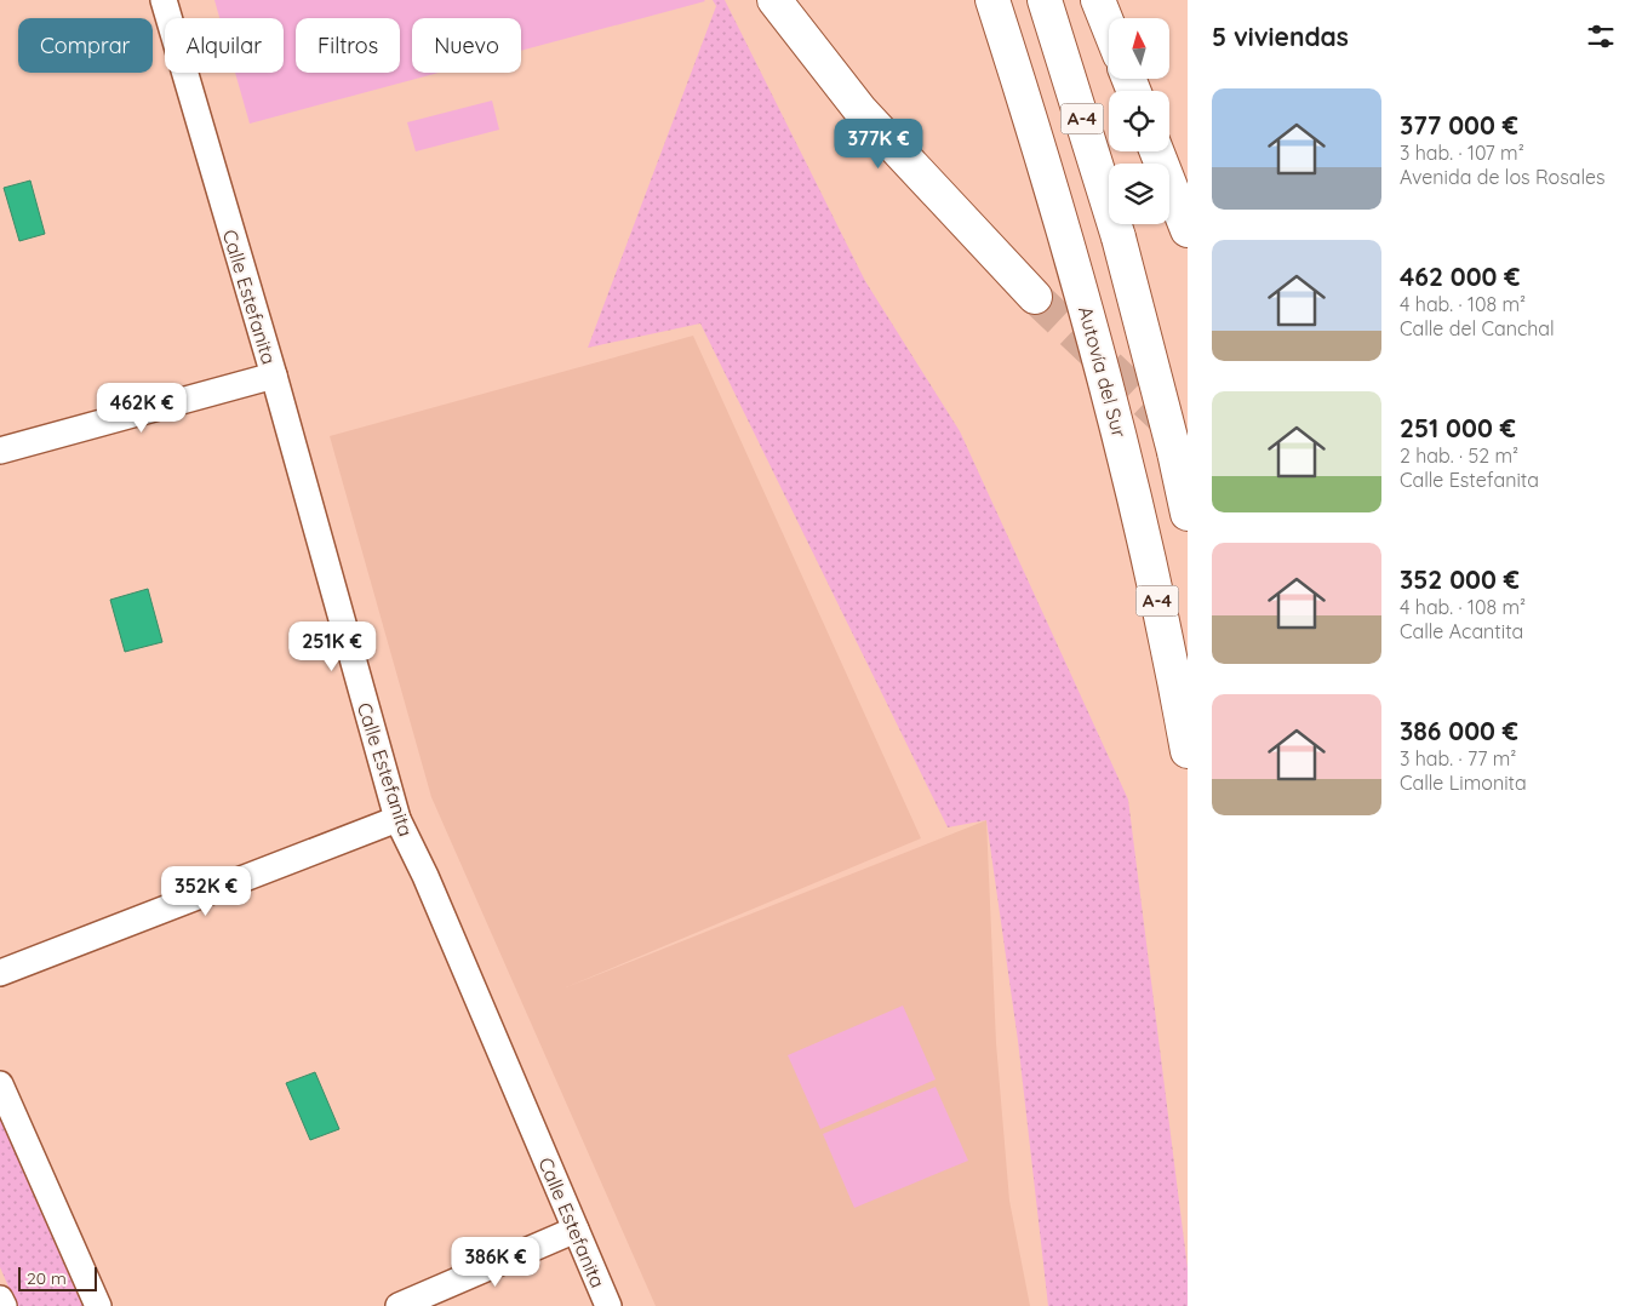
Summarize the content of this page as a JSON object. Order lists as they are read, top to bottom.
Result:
{
  "streets": {
    "main road": ["A-4", "Autovía del Sur"],
    "street": ["Calle Estefanita"]
  },
  "scale_bar": "20 m",
  "north": "top",
  "page": {
    "heading": "5 viviendas",
    "chip": [
      "Comprar",
      "Alquilar",
      "Filtros",
      "Nuevo"
    ],
    "list": [
      {
        "name": "377 000 €",
        "note": "3 hab. · 107 m² · Avenida de los Rosales"
      },
      {
        "name": "462 000 €",
        "note": "4 hab. · 108 m² · Calle del Canchal"
      },
      {
        "name": "251 000 €",
        "note": "2 hab. · 52 m² · Calle Estefanita"
      },
      {
        "name": "352 000 €",
        "note": "4 hab. · 108 m² · Calle Acantita"
      },
      {
        "name": "386 000 €",
        "note": "3 hab. · 77 m² · Calle Limonita"
      }
    ],
    "price": [
      "377K €",
      "462K €",
      "251K €",
      "352K €",
      "386K €"
    ],
    "scale": "20 m"
  }
}
